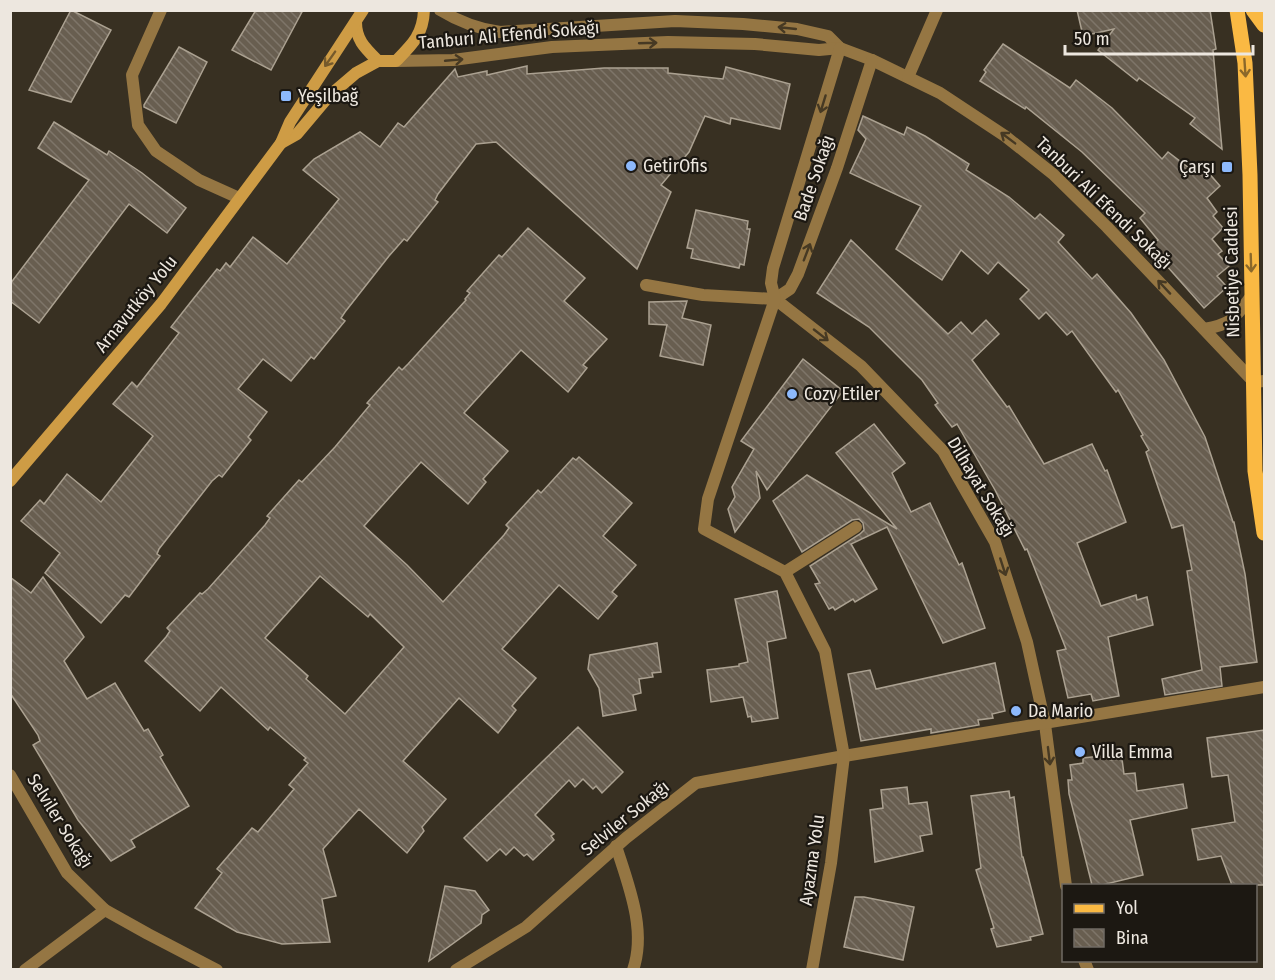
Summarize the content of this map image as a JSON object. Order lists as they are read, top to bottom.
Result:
{
  "streets": {
    "main road": ["Nisbetiye Caddesi", "Arnavutköy Yolu"],
    "street": [
      "Tanburi Ali Efendi Sokağı",
      "Bade Sokağı",
      "Dilhayat Sokağı",
      "Selviler Sokağı",
      "Ayazma Yolu"
    ]
  },
  "crossings": [
    ["Tanburi Ali Efendi Sokağı", "Bade Sokağı"],
    ["Tanburi Ali Efendi Sokağı", "Nisbetiye Caddesi"],
    ["Bade Sokağı", "Dilhayat Sokağı"],
    ["Bade Sokağı", "Ayazma Yolu"],
    ["Dilhayat Sokağı", "Selviler Sokağı"],
    ["Selviler Sokağı", "Ayazma Yolu"]
  ],
  "one_way": ["Nisbetiye Caddesi", "Dilhayat Sokağı"],
  "places": {
    "transit": ["Yeşilbağ", "Çarşı"],
    "other": [
      "GetirOfis",
      "Cozy Etiler",
      "Da Mario",
      "Villa Emma"
    ]
  },
  "legend": ["Yol", "Bina"],
  "scale_bar": "50 m"
}
